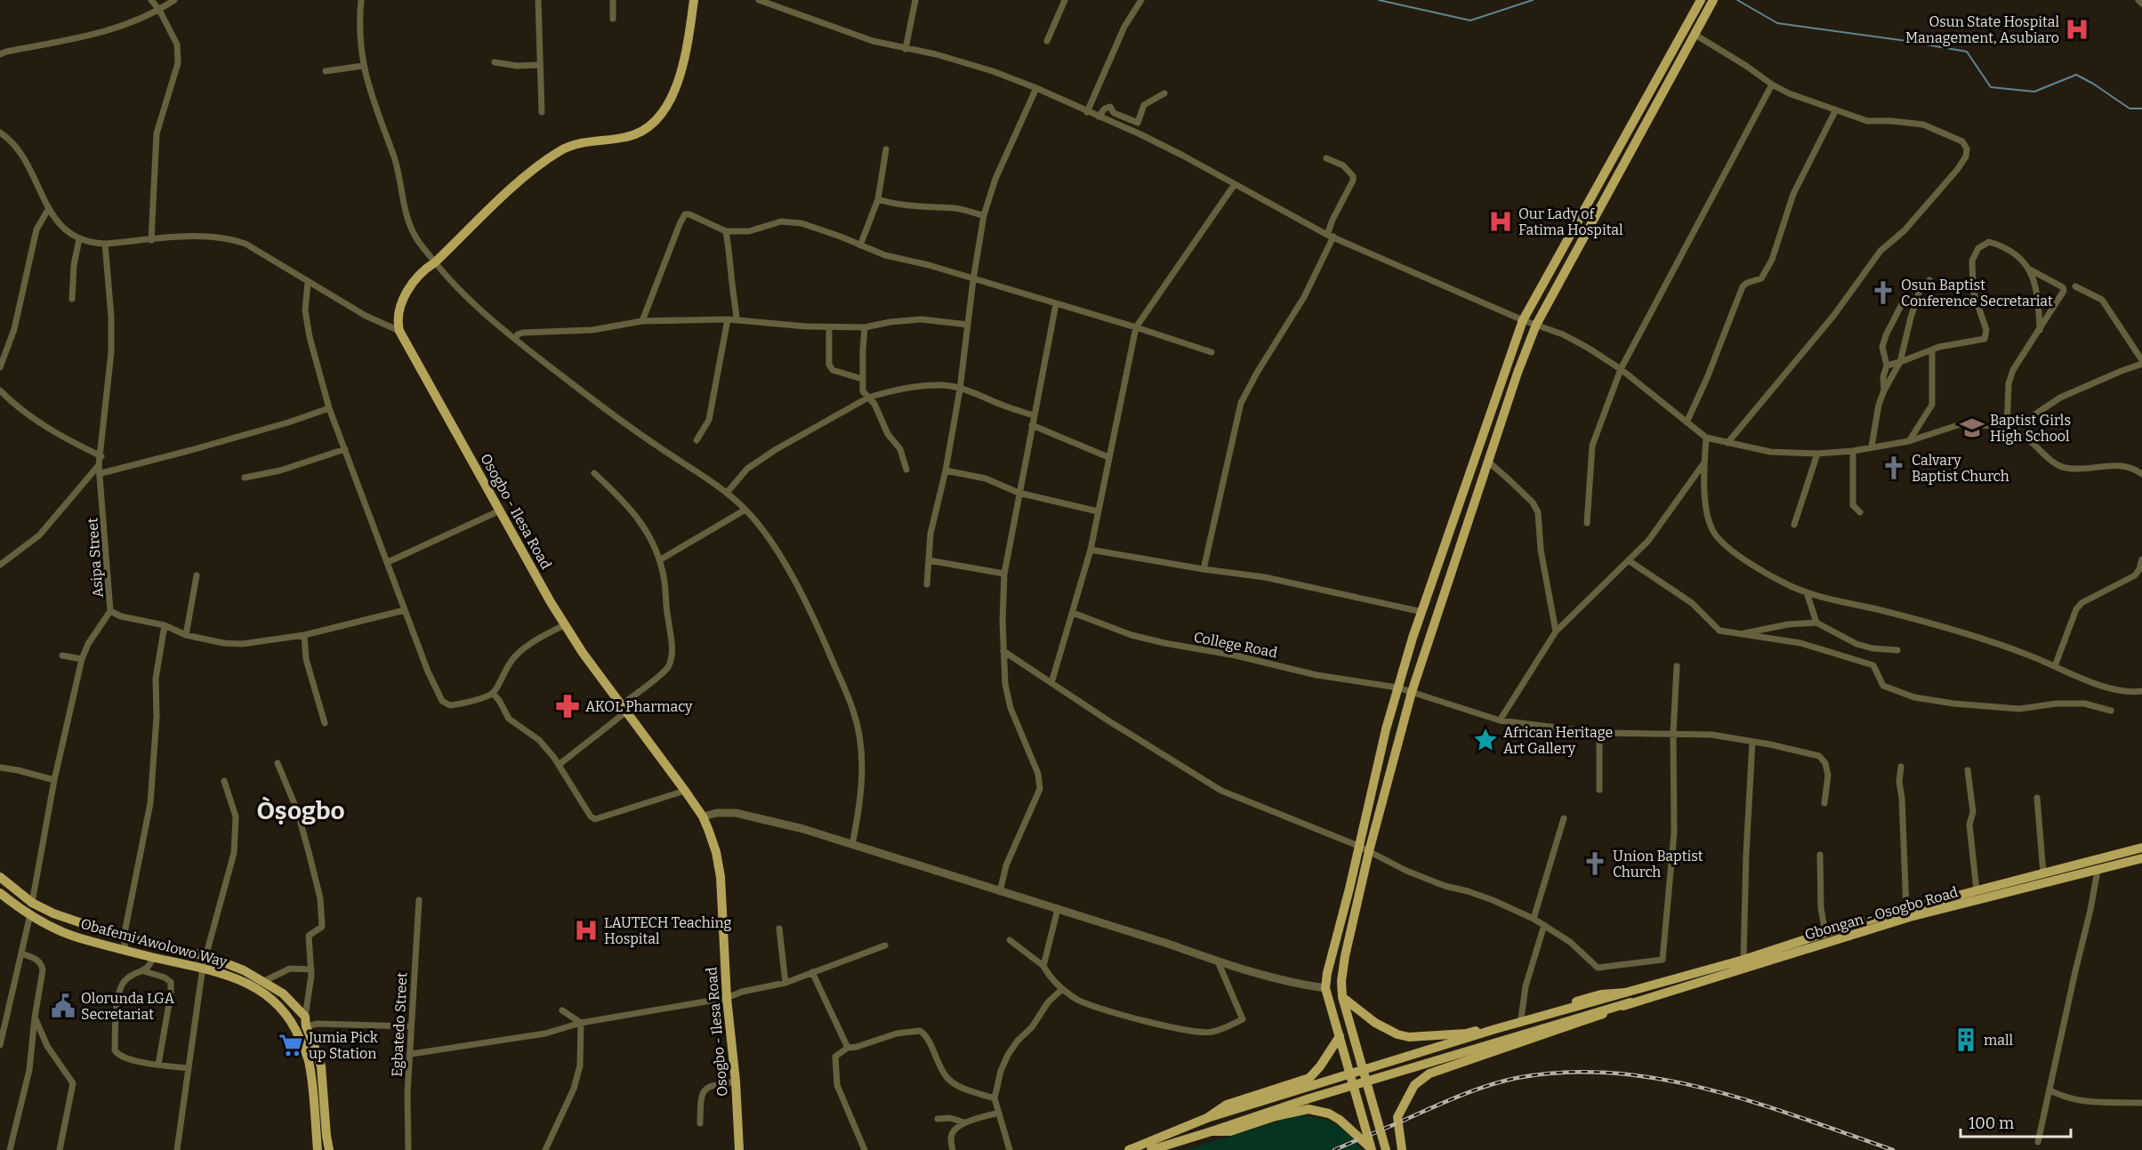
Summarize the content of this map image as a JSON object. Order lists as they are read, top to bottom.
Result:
{
  "streets": {
    "main road": ["Osogbo - Ilesa Road", "Gbongan - Osogbo Road", "Obafemi Awolowo Way"],
    "street": ["Asipa Street", "College Road", "Egbatedo Street"]
  },
  "crossings": [
    ["Asipa Street", "Obafemi Awolowo Way"]
  ],
  "districts": ["Òṣogbo"],
  "places": {
    "hospital": ["Osun State Hospital Management, Asubiaro", "Our Lady of Fatima Hospital", "LAUTECH Teaching Hospital"],
    "church": ["Osun Baptist Conference Secretariat", "Calvary Baptist Church", "Union Baptist Church"],
    "school or university": ["Baptist Girls High School"],
    "pharmacy": ["AKOL Pharmacy"],
    "place": ["African Heritage Art Gallery"],
    "public building": ["Olorunda LGA Secretariat"],
    "building": ["mall"],
    "supermarket": ["Jumia Pick up Station"]
  },
  "scale_bar": "100 m"
}
